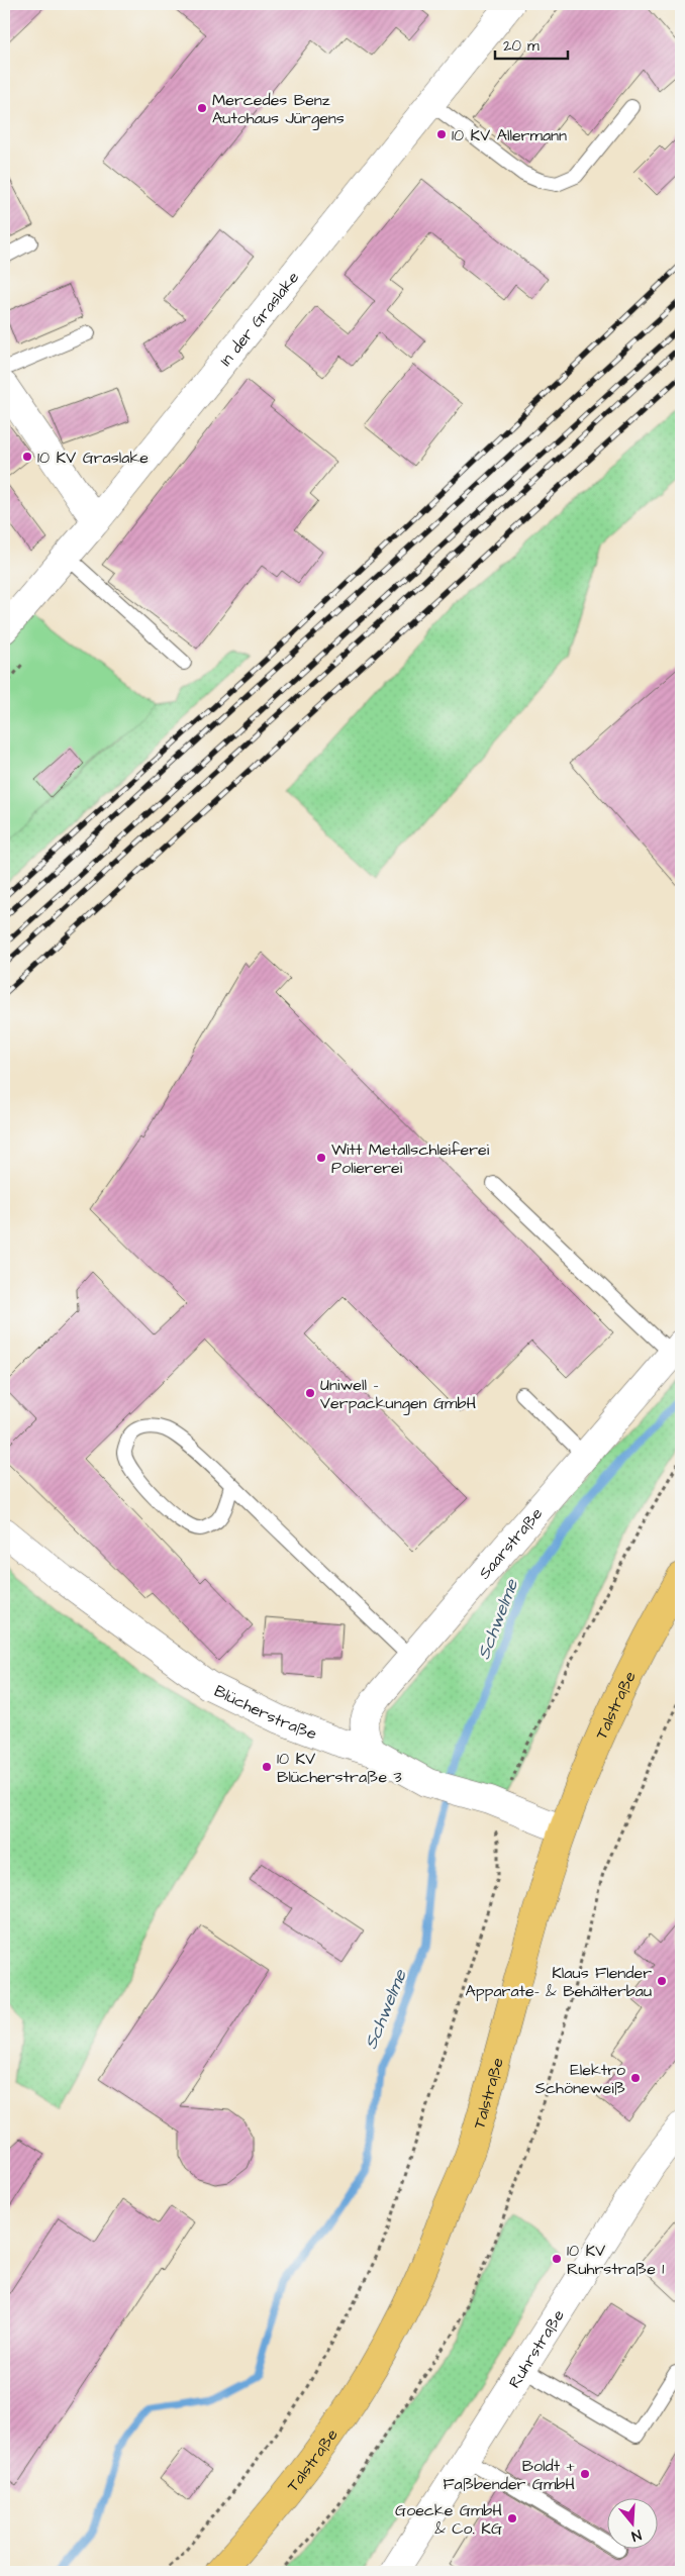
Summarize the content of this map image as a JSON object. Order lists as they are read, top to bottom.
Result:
{
  "streets": {
    "main road": ["Talstraße"],
    "street": [
      "In der Graslake",
      "Saarstraße",
      "Blücherstraße",
      "Ruhrstraße"
    ]
  },
  "crossings": [
    ["Saarstraße", "Blücherstraße"],
    ["Talstraße", "Blücherstraße"]
  ],
  "water": ["Schwelme"],
  "places": [
    "Mercedes Benz Autohaus Jürgens",
    "10 KV Allermann",
    "10 KV Graslake",
    "Witt Metallschleiferei Poliererei",
    "Uniwell - Verpackungen GmbH",
    "10 KV Blücherstraße 3",
    "Klaus Flender Apparate- & Behälterbau",
    "Elektro Schöneweiß",
    "10 KV Ruhrstraße 1",
    "Boldt + Faßbender GmbH",
    "Goecke GmbH & Co. KG"
  ],
  "scale_bar": "20 m",
  "north": "bottom"
}
